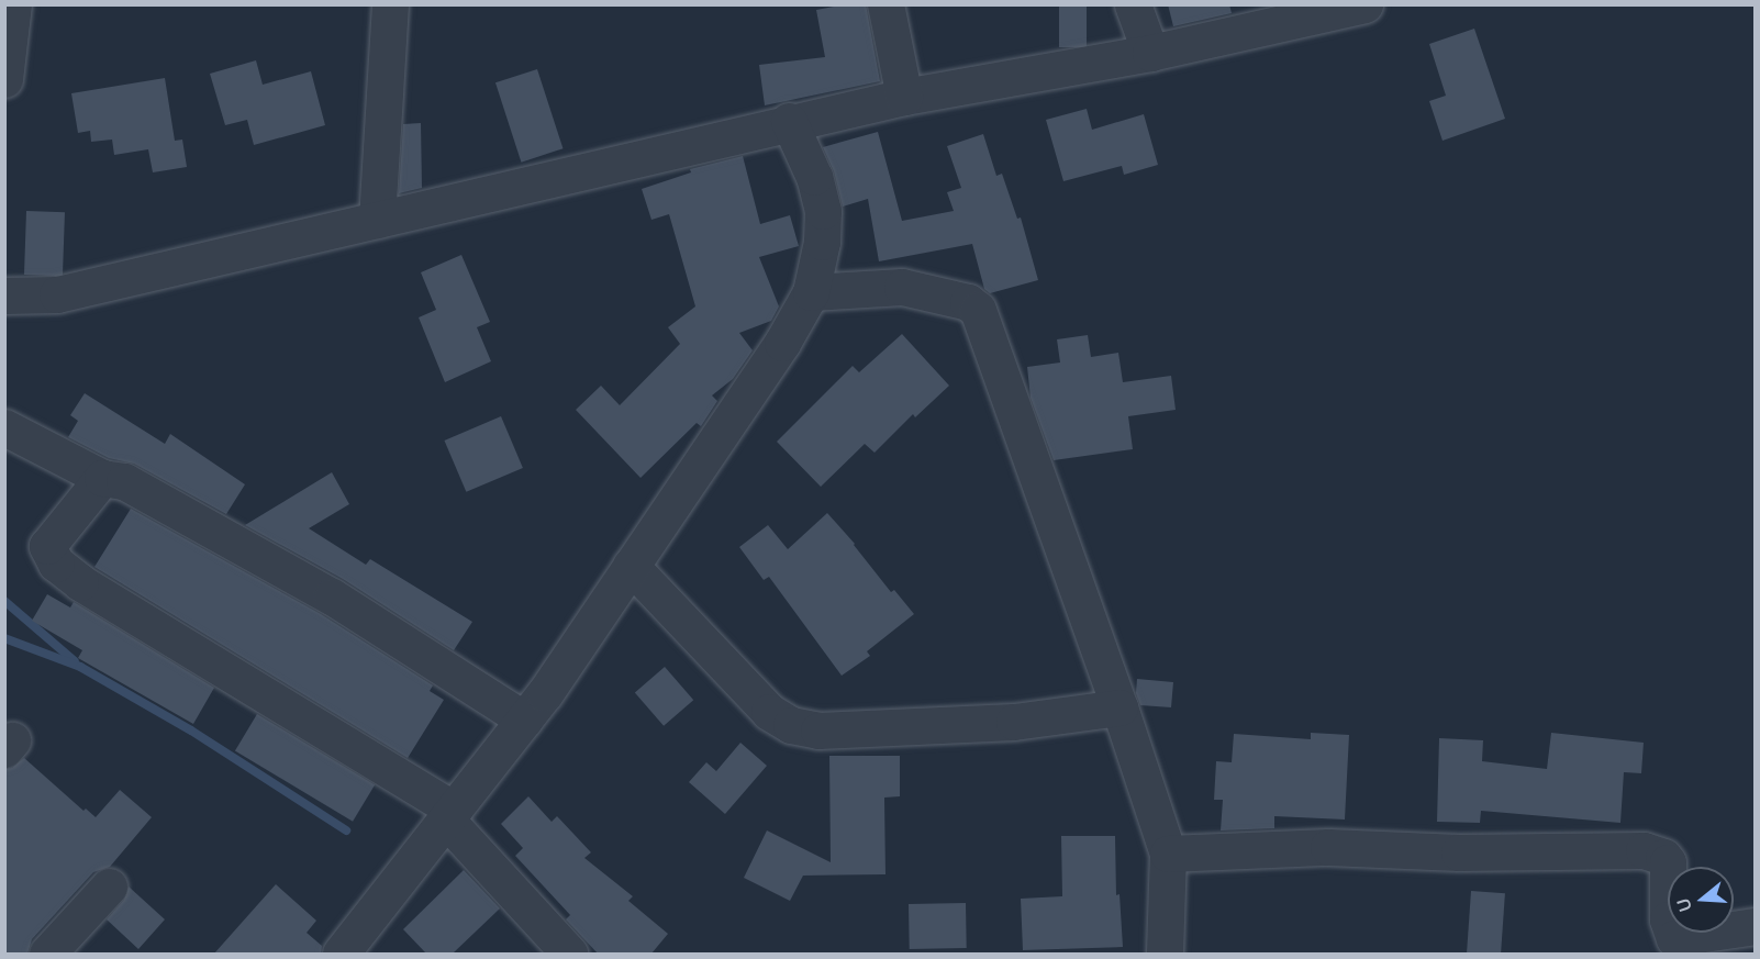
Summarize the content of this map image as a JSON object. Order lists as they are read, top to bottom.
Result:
{
  "north": "left"
}
